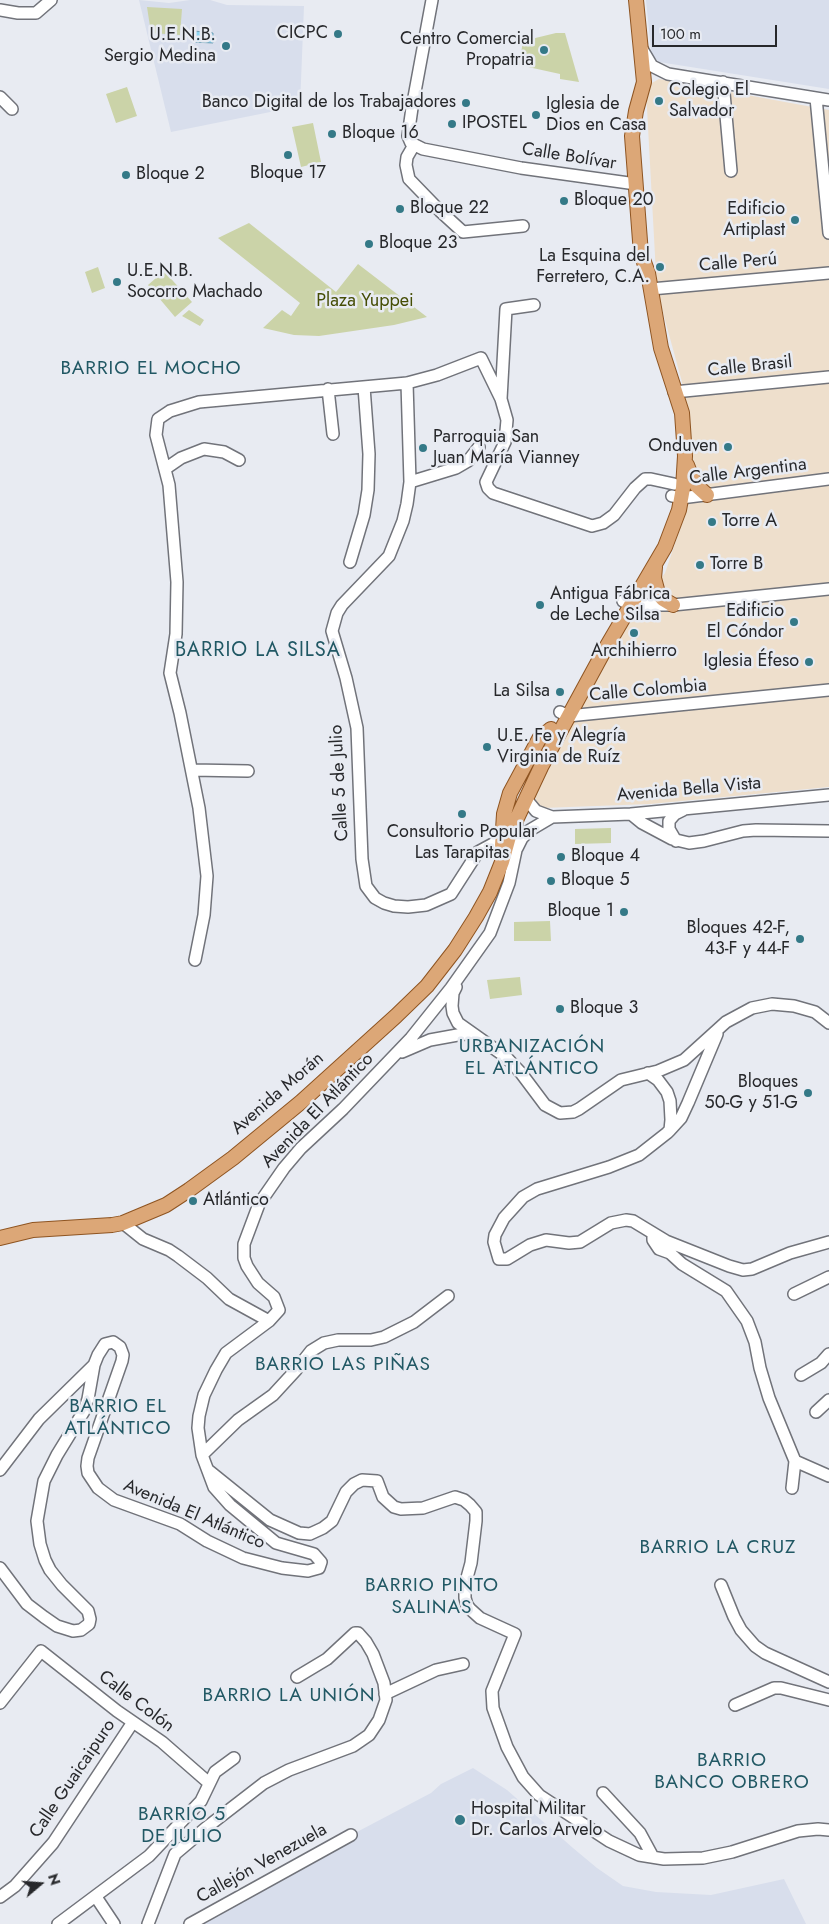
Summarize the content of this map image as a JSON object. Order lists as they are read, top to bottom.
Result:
{
  "streets": {
    "main road": ["Avenida Morán"],
    "street": [
      "Calle Bolívar",
      "Calle Perú",
      "Calle Brasil",
      "Calle Argentina",
      "Calle Colombia",
      "Calle 5 de Julio",
      "Avenida Bella Vista",
      "Avenida El Atlántico",
      "Calle Colón",
      "Calle Guaicaipuro",
      "Callejón Venezuela"
    ]
  },
  "crossings": [
    ["Calle Colombia", "Avenida Morán"],
    ["Calle 5 de Julio", "Avenida Morán"],
    ["Avenida Bella Vista", "Avenida El Atlántico"],
    ["Avenida Morán", "Avenida El Atlántico"],
    ["Calle Colón", "Calle Guaicaipuro"]
  ],
  "districts": [
    "BARRIO EL MOCHO",
    "BARRIO LA SILSA",
    "URBANIZACIÓN EL ATLÁNTICO",
    "BARRIO LAS PIÑAS",
    "BARRIO EL ATLÁNTICO",
    "BARRIO LA CRUZ",
    "BARRIO PINTO SALINAS",
    "BARRIO LA UNIÓN",
    "BARRIO BANCO OBRERO",
    "BARRIO 5 DE JULIO"
  ],
  "parks": ["Plaza Yuppei"],
  "places": [
    "CICPC",
    "U.E.N.B. Sergio Medina",
    "Centro Comercial Propatria",
    "Colegio El Salvador",
    "Banco Digital de los Trabajadores",
    "Iglesia de Dios en Casa",
    "IPOSTEL",
    "Bloque 16",
    "Bloque 17",
    "Bloque 2",
    "Bloque 20",
    "Bloque 22",
    "Edificio Artiplast",
    "Bloque 23",
    "La Esquina del Ferretero, C.A.",
    "U.E.N.B. Socorro Machado",
    "Onduven",
    "Parroquia San Juan María Vianney",
    "Torre A",
    "Torre B",
    "Antigua Fábrica de Leche Silsa",
    "Edificio El Cóndor",
    "Archihierro",
    "Iglesia Éfeso",
    "La Silsa",
    "U.E. Fe y Alegría Virginia de Ruíz",
    "Consultorio Popular Las Tarapitas",
    "Bloque 4",
    "Bloque 5",
    "Bloque 1",
    "Bloques 42-F, 43-F y 44-F",
    "Bloque 3",
    "Bloques 50-G y 51-G",
    "Atlántico",
    "Hospital Militar Dr. Carlos Arvelo"
  ],
  "scale_bar": "100 m",
  "north": "right"
}
